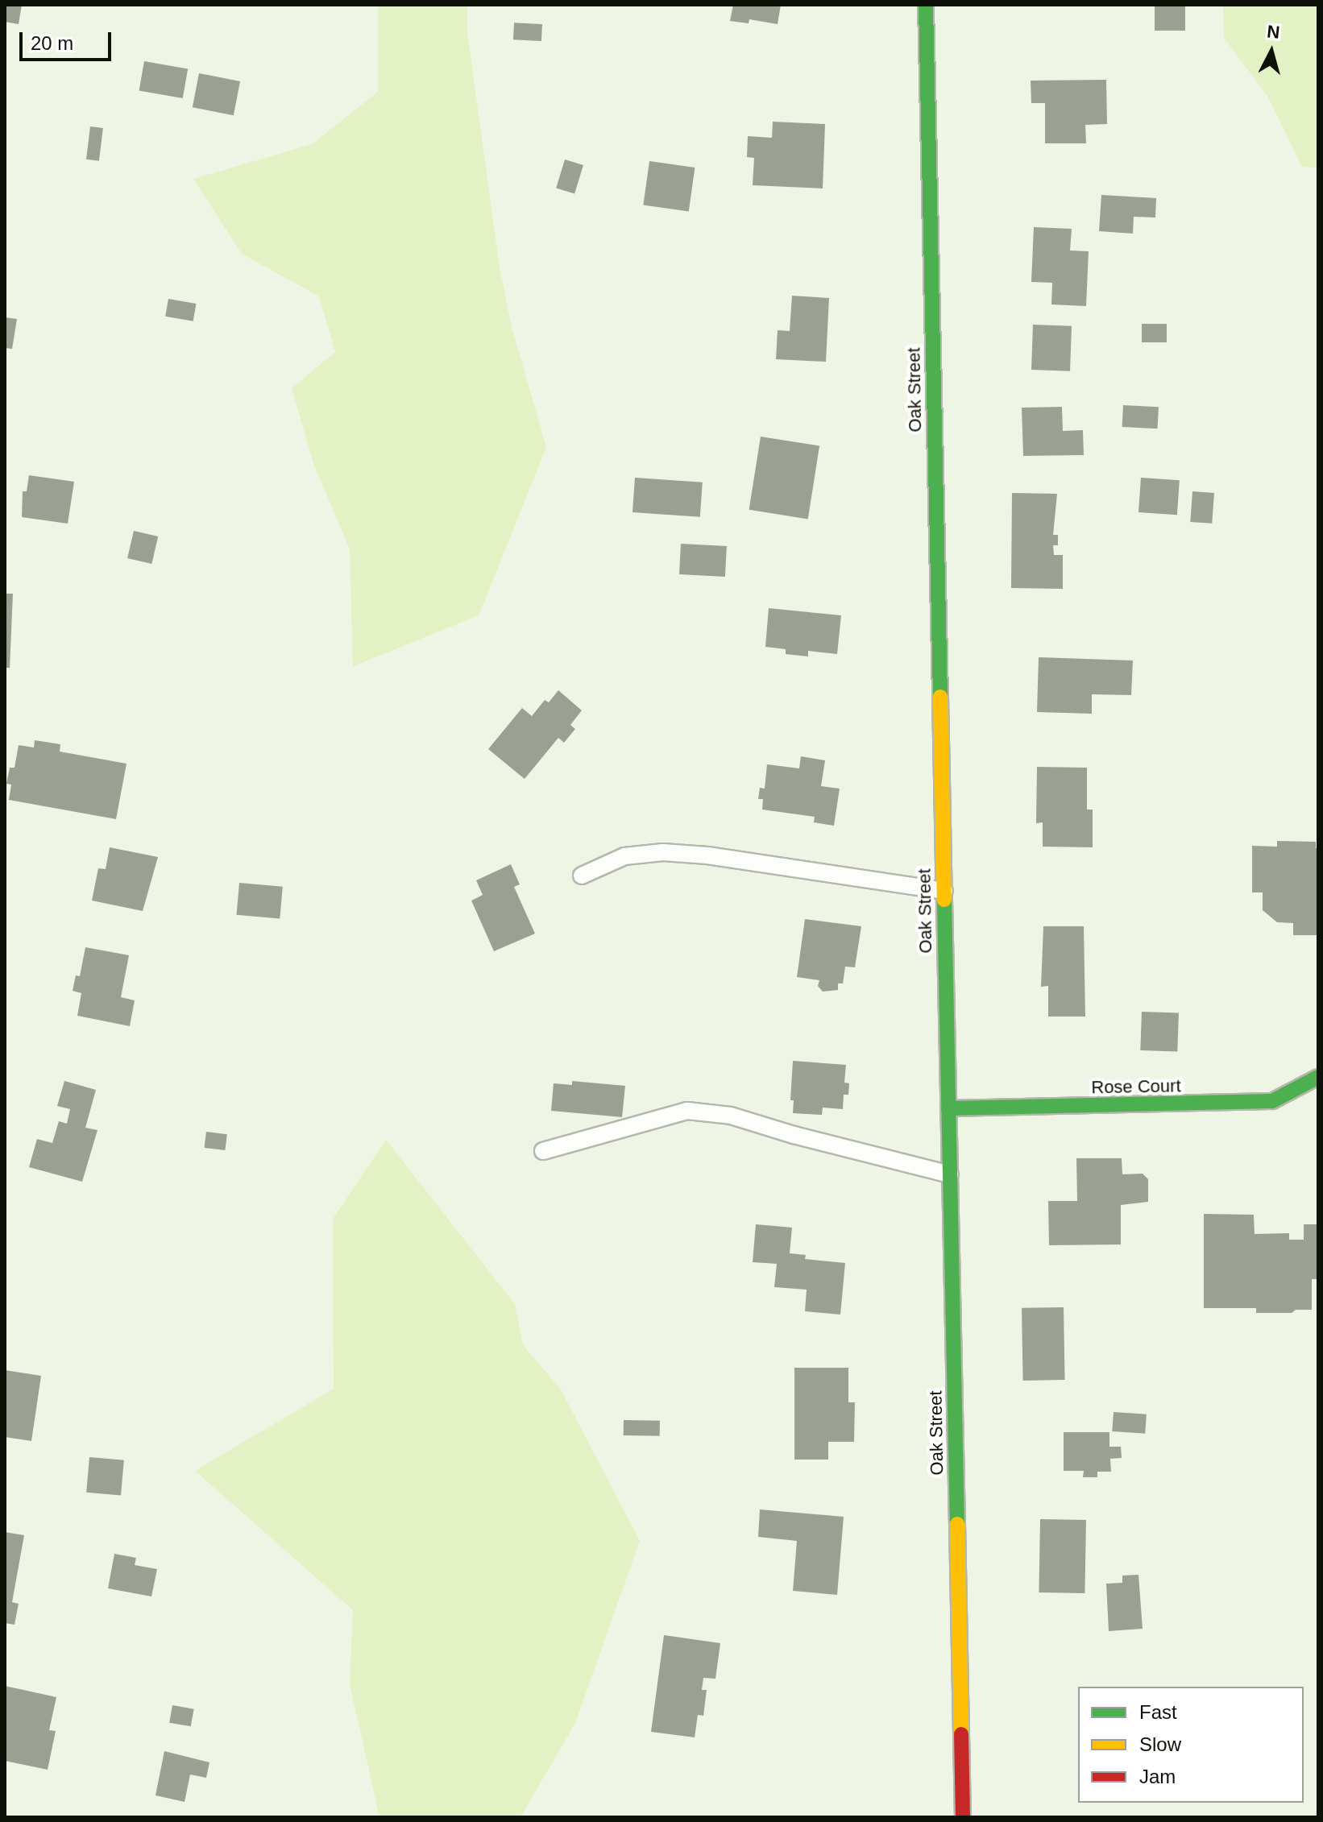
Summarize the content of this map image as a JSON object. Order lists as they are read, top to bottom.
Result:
{
  "streets": {
    "street": ["Oak Street", "Rose Court"]
  },
  "crossings": [
    ["Oak Street", "Rose Court"]
  ],
  "legend": ["Fast", "Slow", "Jam"],
  "scale_bar": "20 m",
  "north": "top"
}
